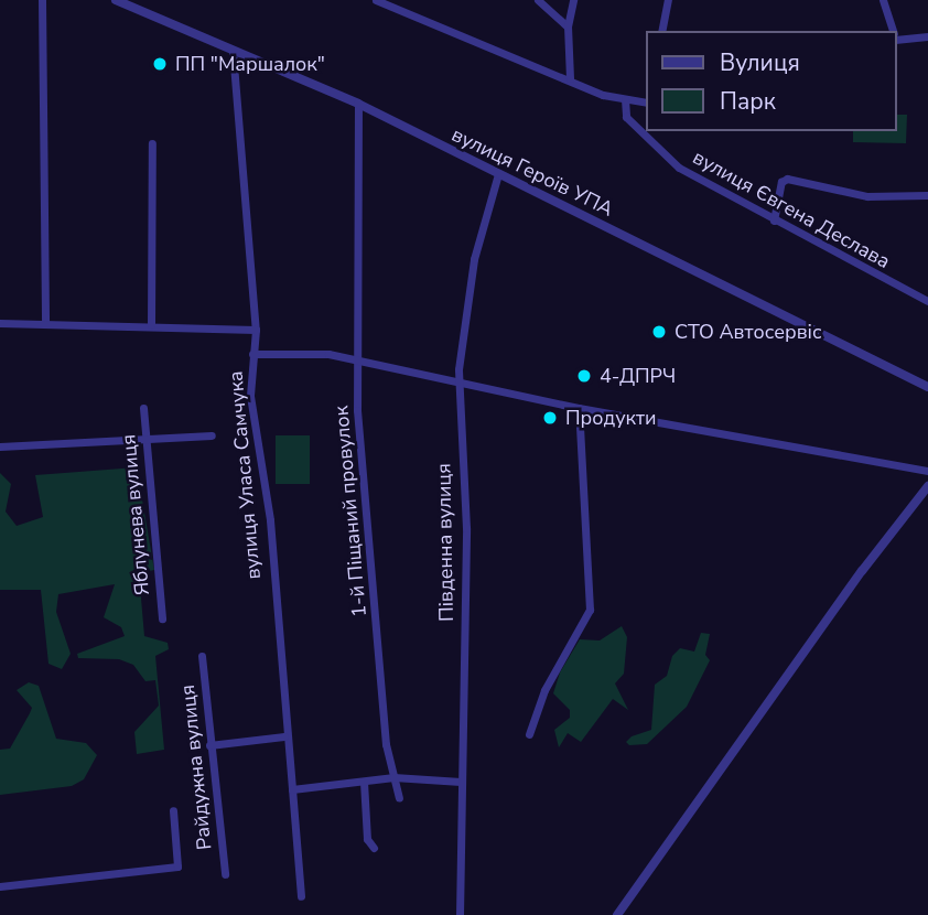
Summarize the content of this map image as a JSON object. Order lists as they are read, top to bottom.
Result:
{
  "streets": {
    "street": [
      "вулиця Героїв УПА",
      "вулиця Євгена Деслава",
      "вулиця Уласа Самчука",
      "1-й Піщаний провулок",
      "Яблунева вулиця",
      "Південна вулиця",
      "Райдужна вулиця"
    ]
  },
  "crossings": [
    ["вулиця Героїв УПА", "вулиця Уласа Самчука"],
    ["вулиця Героїв УПА", "1-й Піщаний провулок"],
    ["вулиця Героїв УПА", "Південна вулиця"]
  ],
  "places": [
    "ПП \"Маршалок\"",
    "СТО Автосервіс",
    "4-ДПРЧ",
    "Продукти"
  ],
  "legend": ["Вулиця", "Парк"]
}
